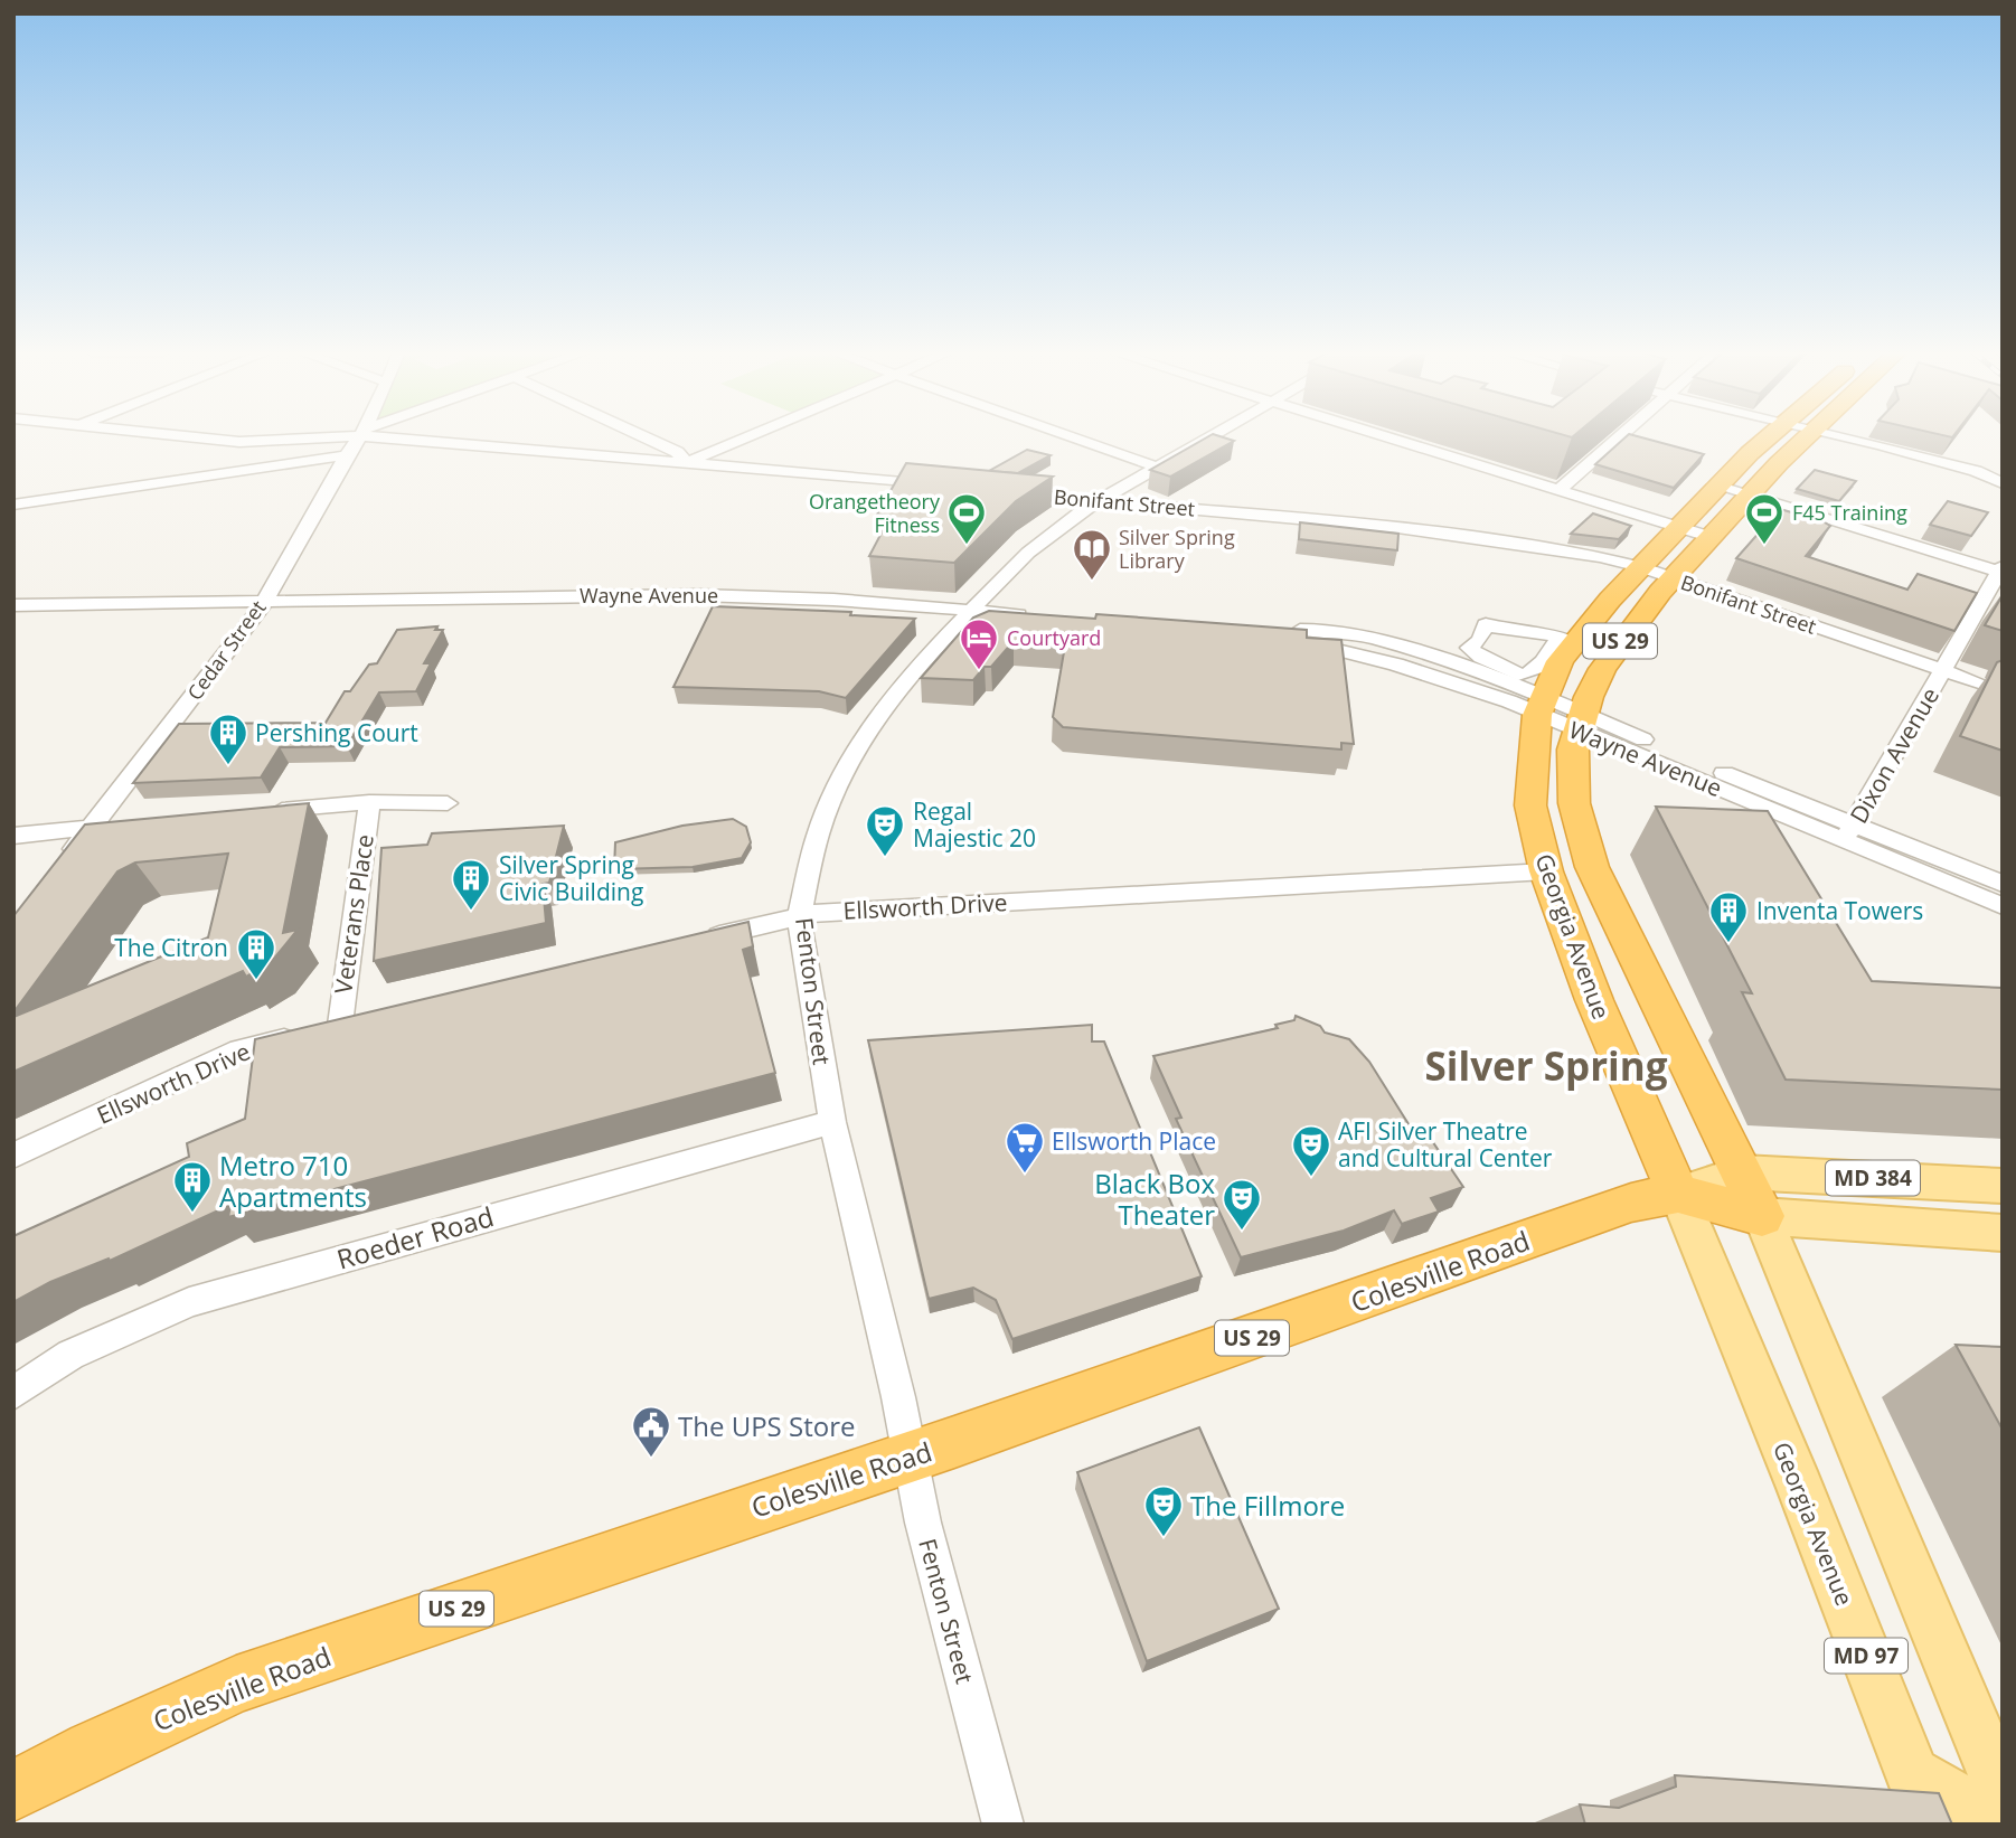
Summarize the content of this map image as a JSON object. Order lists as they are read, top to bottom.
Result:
{
  "streets": {
    "highway": ["US 29", "Georgia Avenue", "Colesville Road"],
    "main road": ["MD 384", "MD 97"],
    "street": [
      "Bonifant Street",
      "Wayne Avenue",
      "Cedar Street",
      "Dixon Avenue",
      "Ellsworth Drive",
      "Veterans Place",
      "Fenton Street",
      "Roeder Road"
    ]
  },
  "crossings": [
    ["Bonifant Street", "Dixon Avenue"],
    ["Bonifant Street", "Georgia Avenue"],
    ["Bonifant Street", "Fenton Street"],
    ["Wayne Avenue", "Cedar Street"],
    ["Wayne Avenue", "Dixon Avenue"],
    ["Wayne Avenue", "Georgia Avenue"],
    ["Wayne Avenue", "Fenton Street"],
    ["Ellsworth Drive", "Veterans Place"],
    ["Ellsworth Drive", "Georgia Avenue"],
    ["Ellsworth Drive", "Fenton Street"],
    ["Georgia Avenue", "Colesville Road"],
    ["Fenton Street", "Roeder Road"],
    ["Fenton Street", "Colesville Road"]
  ],
  "districts": ["Silver Spring"],
  "places": {
    "sports": ["Orangetheory Fitness", "F45 Training"],
    "library": ["Silver Spring Library"],
    "hotel": ["Courtyard"],
    "building": [
      "Pershing Court",
      "Silver Spring Civic Building",
      "Inventa Towers",
      "The Citron",
      "Metro 710 Apartments"
    ],
    "theatre": [
      "Regal Majestic 20",
      "AFI Silver Theatre and Cultural Center",
      "Black Box Theater",
      "The Fillmore"
    ],
    "supermarket": ["Ellsworth Place"],
    "public building": ["The UPS Store"]
  }
}
